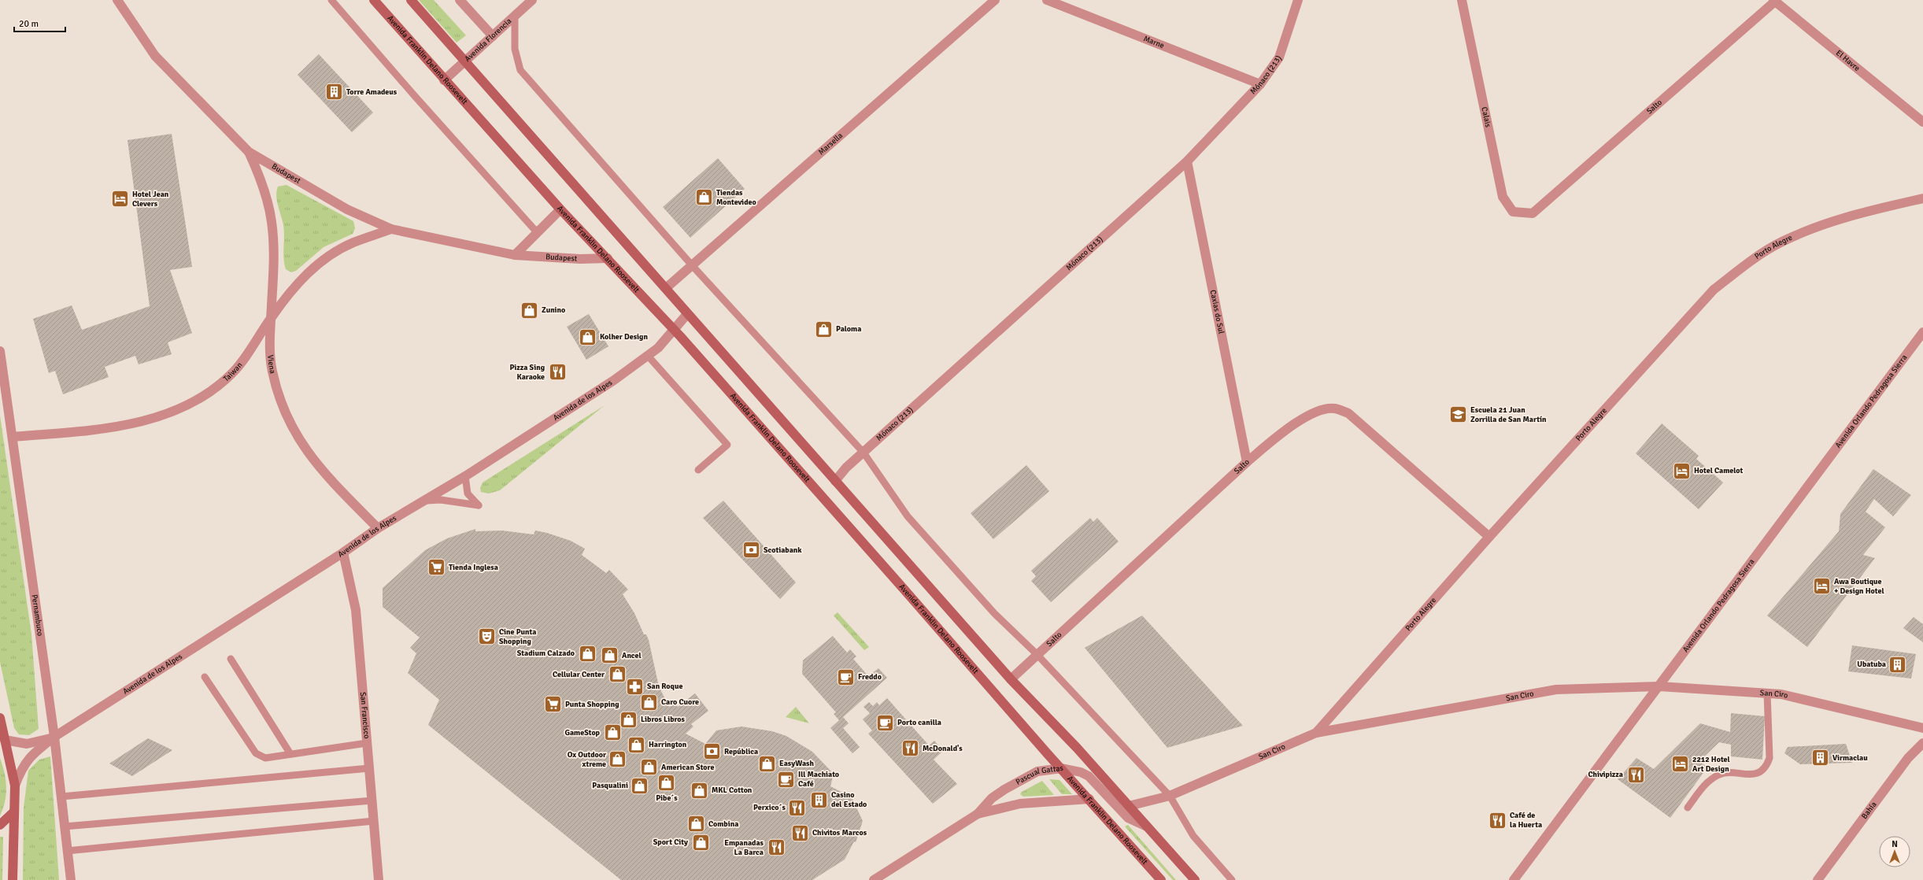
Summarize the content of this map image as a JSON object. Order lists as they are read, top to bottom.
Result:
{
  "streets": {
    "main road": ["Avenida Franklin Delano Roosevelt"],
    "street": [
      "Avenida Florencia",
      "Marne",
      "El Havre",
      "Mónaco (213)",
      "Salto",
      "Calais",
      "Marsella",
      "Budapest",
      "Porto Alegre",
      "Caxias do Sul",
      "Viena",
      "Taiwan",
      "Avenida de los Alpes",
      "Avenida Orlando Pedragosa Sierra",
      "Pernambuco",
      "San Ciro",
      "San Francisco",
      "Pascual Gattas",
      "Bahía"
    ]
  },
  "crossings": [
    ["Avenida Florencia", "Avenida Franklin Delano Roosevelt"],
    ["Marne", "Mónaco (213)"],
    ["Avenida Franklin Delano Roosevelt", "Budapest"],
    ["Avenida Franklin Delano Roosevelt", "Avenida de los Alpes"],
    ["Avenida Franklin Delano Roosevelt", "Pascual Gattas"],
    ["El Havre", "Salto"],
    ["Mónaco (213)", "Caxias do Sul"],
    ["Salto", "Calais"],
    ["Salto", "Porto Alegre"],
    ["Salto", "Caxias do Sul"],
    ["Porto Alegre", "San Ciro"],
    ["Viena", "Taiwan"],
    ["Viena", "Avenida de los Alpes"],
    ["Taiwan", "Pernambuco"],
    ["Avenida de los Alpes", "Pernambuco"],
    ["Avenida de los Alpes", "San Francisco"],
    ["Avenida Orlando Pedragosa Sierra", "San Ciro"]
  ],
  "places": {
    "building": [
      "Torre Amadeus",
      "Ubatuba",
      "Virmaclau",
      "Casino del Estado"
    ],
    "shop": [
      "Tiendas Montevideo",
      "Zunino",
      "Paloma",
      "Kolher Design",
      "Stadium Calzado",
      "Ancel",
      "Cellular Center",
      "Caro Cuore",
      "Libros Libros",
      "GameStop",
      "Harrington",
      "Ox Outdoor xtreme",
      "EasyWash",
      "American Store",
      "Pibe´s",
      "Pasqualini",
      "MKL Cotton",
      "Combina",
      "Sport City"
    ],
    "hotel": [
      "Hotel Jean Clevers",
      "Hotel Camelot",
      "Awa Boutique + Design Hotel",
      "2212 Hotel Art Design"
    ],
    "restaurant": [
      "Pizza Sing Karaoke",
      "McDonald's",
      "Chivipizza",
      "Perxico´s",
      "Café de la Huerta",
      "Chivitos Marcos",
      "Empanadas La Barca"
    ],
    "school or university": ["Escuela 21 Juan Zorrilla de San Martín"],
    "bank": ["Scotiabank", "República"],
    "supermarket": ["Tienda Inglesa", "Punta Shopping"],
    "theatre": ["Cine Punta Shopping"],
    "cafe": ["Freddo", "Porto canilla", "Ill Machiato Café"],
    "pharmacy": ["San Roque"]
  },
  "scale_bar": "20 m",
  "north": "top"
}
